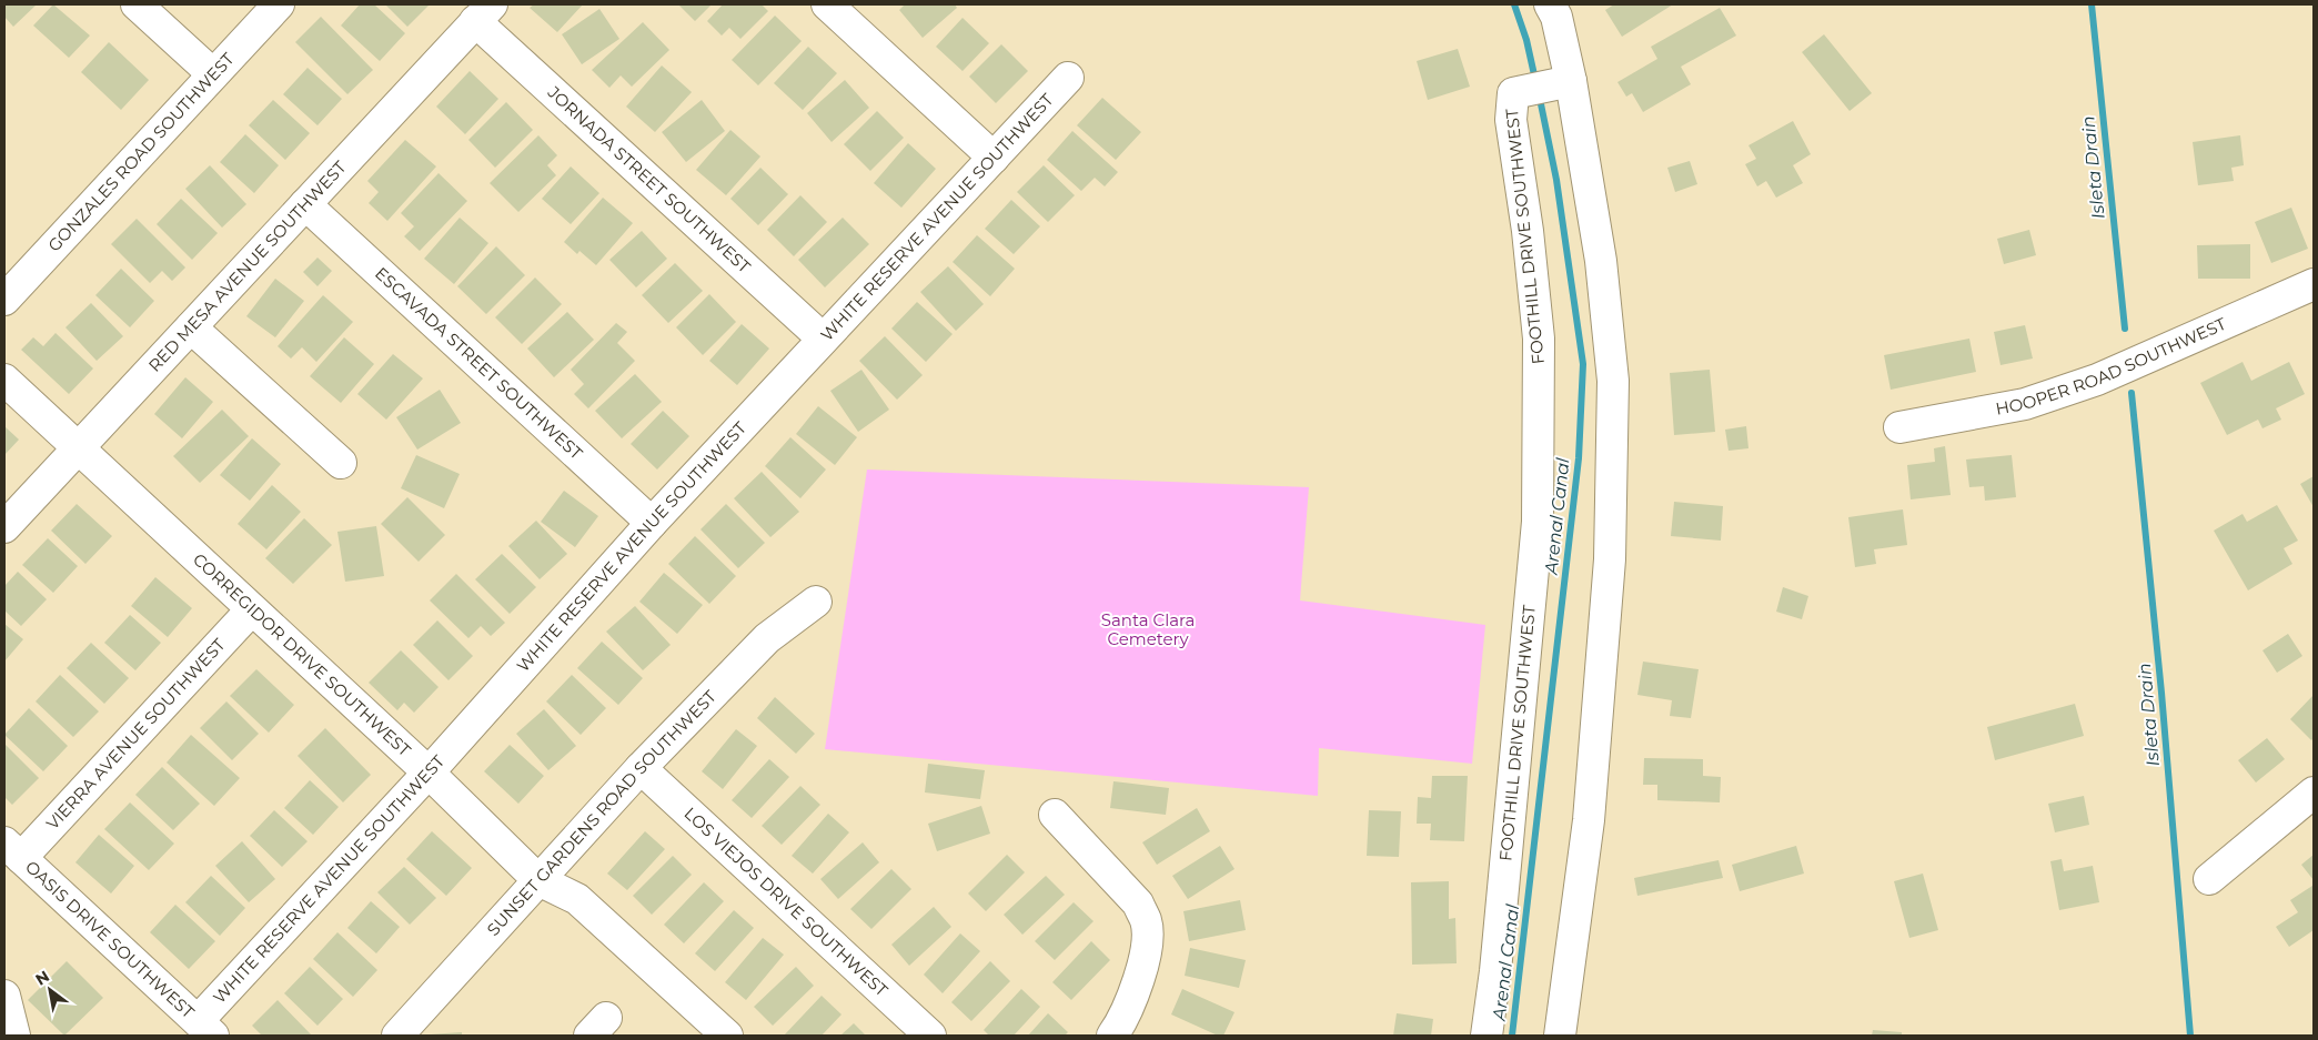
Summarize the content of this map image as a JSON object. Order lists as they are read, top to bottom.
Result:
{
  "streets": {
    "street": [
      "GONZALES ROAD SOUTHWEST",
      "JORNADA STREET SOUTHWEST",
      "WHITE RESERVE AVENUE SOUTHWEST",
      "FOOTHILL DRIVE SOUTHWEST",
      "RED MESA AVENUE SOUTHWEST",
      "ESCAVADA STREET SOUTHWEST",
      "HOOPER ROAD SOUTHWEST",
      "CORREGIDOR DRIVE SOUTHWEST",
      "VIERRA AVENUE SOUTHWEST",
      "SUNSET GARDENS ROAD SOUTHWEST",
      "LOS VIEJOS DRIVE SOUTHWEST",
      "OASIS DRIVE SOUTHWEST"
    ]
  },
  "crossings": [
    ["JORNADA STREET SOUTHWEST", "WHITE RESERVE AVENUE SOUTHWEST"],
    ["JORNADA STREET SOUTHWEST", "RED MESA AVENUE SOUTHWEST"],
    ["WHITE RESERVE AVENUE SOUTHWEST", "ESCAVADA STREET SOUTHWEST"],
    ["WHITE RESERVE AVENUE SOUTHWEST", "CORREGIDOR DRIVE SOUTHWEST"],
    ["WHITE RESERVE AVENUE SOUTHWEST", "OASIS DRIVE SOUTHWEST"],
    ["RED MESA AVENUE SOUTHWEST", "ESCAVADA STREET SOUTHWEST"],
    ["RED MESA AVENUE SOUTHWEST", "CORREGIDOR DRIVE SOUTHWEST"],
    ["CORREGIDOR DRIVE SOUTHWEST", "VIERRA AVENUE SOUTHWEST"],
    ["CORREGIDOR DRIVE SOUTHWEST", "SUNSET GARDENS ROAD SOUTHWEST"],
    ["VIERRA AVENUE SOUTHWEST", "OASIS DRIVE SOUTHWEST"],
    ["SUNSET GARDENS ROAD SOUTHWEST", "LOS VIEJOS DRIVE SOUTHWEST"]
  ],
  "water": ["Isleta Drain", "Arenal Canal"],
  "parks": ["Santa Clara Cemetery"],
  "north": "top left"
}
